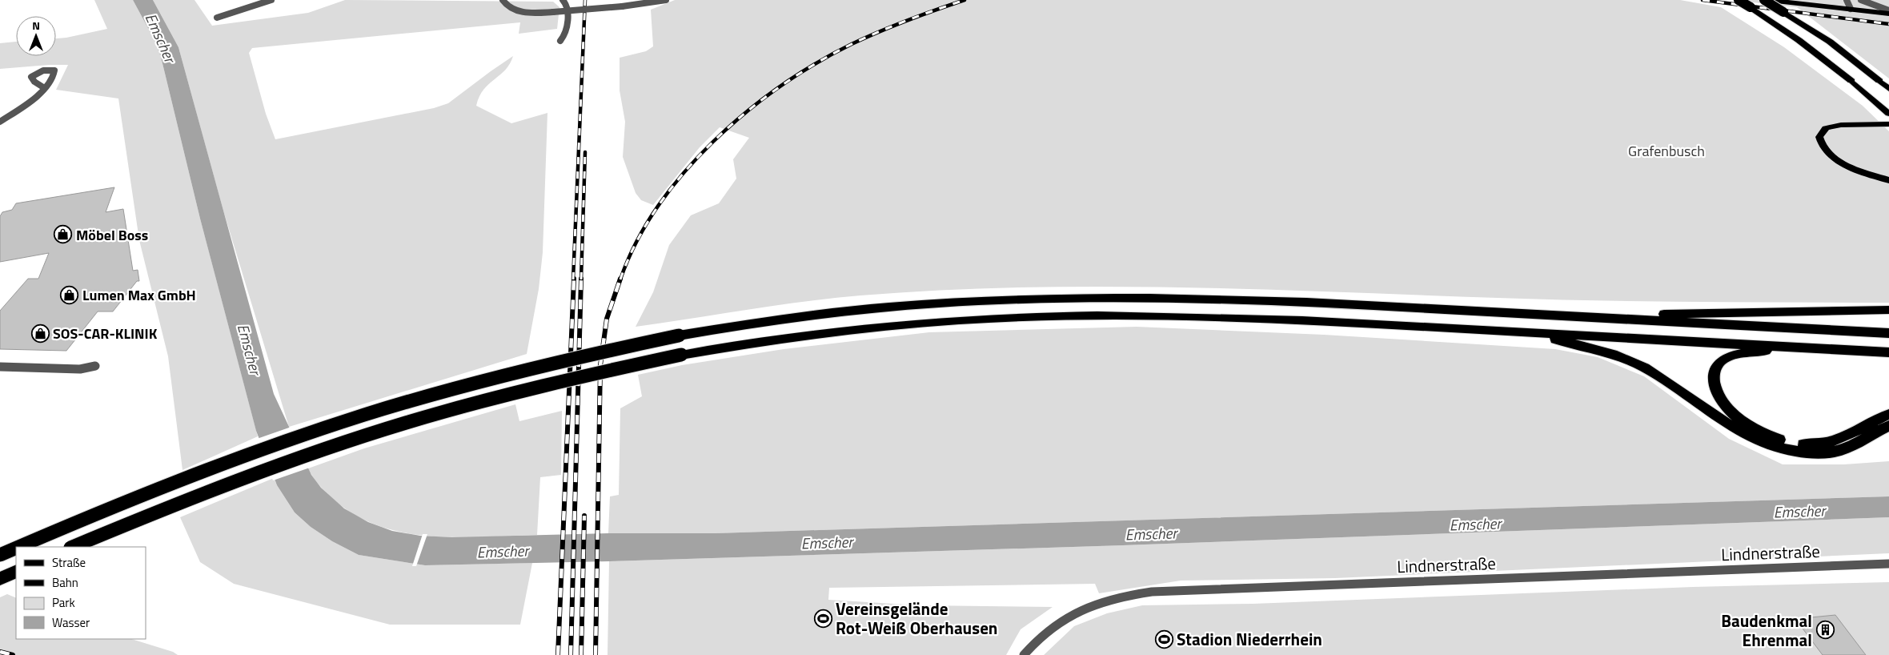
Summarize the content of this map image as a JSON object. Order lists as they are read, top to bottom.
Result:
{
  "streets": {
    "street": ["Lindnerstraße"]
  },
  "water": ["Emscher"],
  "parks": ["Grafenbusch"],
  "places": {
    "shop": ["Möbel Boss", "Lumen Max GmbH", "SOS-CAR-KLINIK"],
    "sports": ["Vereinsgelände Rot-Weiß Oberhausen", "Stadion Niederrhein"],
    "building": ["Baudenkmal Ehrenmal"]
  },
  "legend": [
    "Straße",
    "Bahn",
    "Park",
    "Wasser"
  ],
  "north": "top"
}
